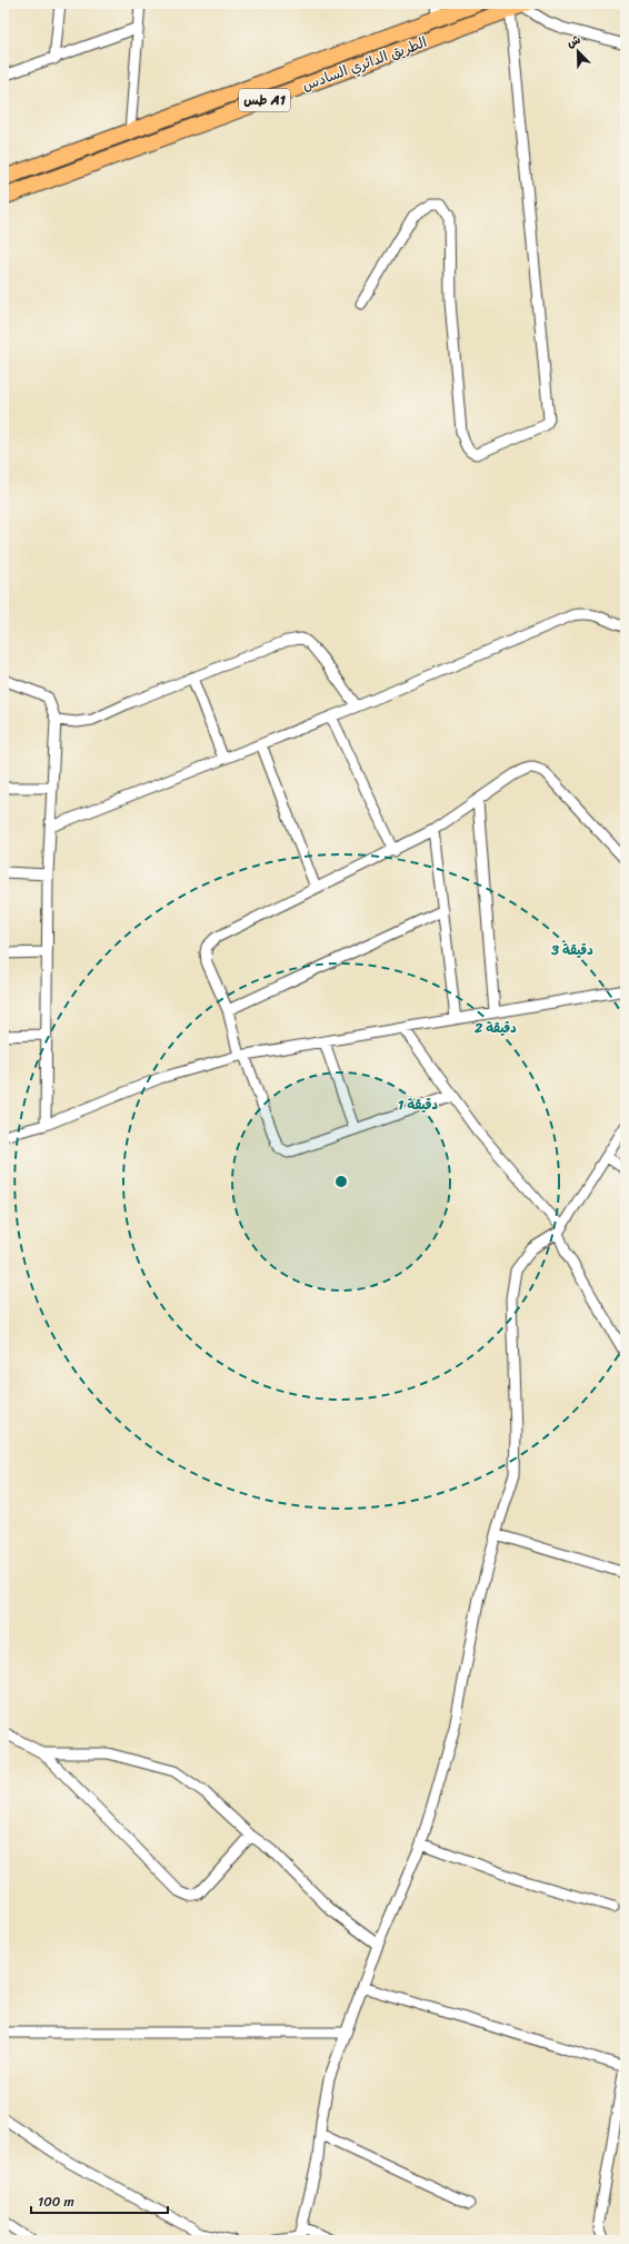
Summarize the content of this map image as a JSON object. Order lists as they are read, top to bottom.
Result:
{
  "streets": {
    "highway": ["الطريق الدائري السادس", "طس A1"]
  },
  "scale_bar": "100 m",
  "north": "top left",
  "rings": ["3 دقيقة", "2 دقيقة", "1 دقيقة"]
}
